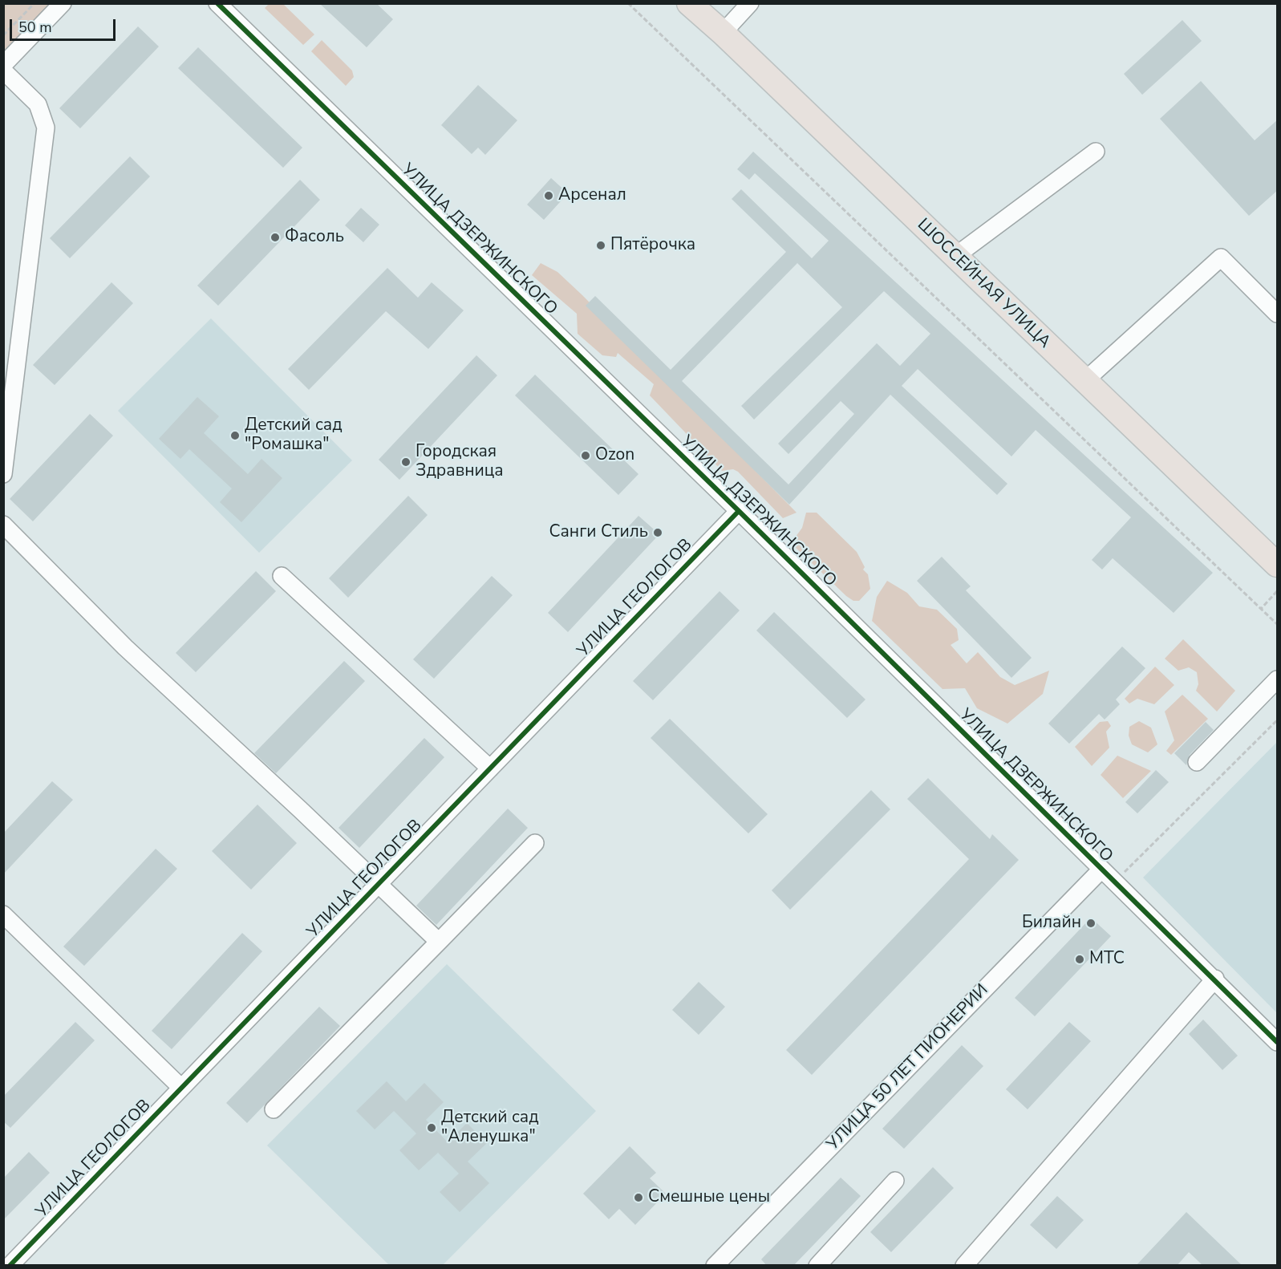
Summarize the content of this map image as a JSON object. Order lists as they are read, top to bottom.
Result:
{
  "streets": {
    "highway": ["ШОССЕЙНАЯ УЛИЦА"],
    "street": ["УЛИЦА ДЗЕРЖИНСКОГО", "УЛИЦА ГЕОЛОГОВ", "УЛИЦА 50 ЛЕТ ПИОНЕРИИ"]
  },
  "crossings": [
    ["УЛИЦА ДЗЕРЖИНСКОГО", "УЛИЦА ГЕОЛОГОВ"],
    ["УЛИЦА ДЗЕРЖИНСКОГО", "УЛИЦА 50 ЛЕТ ПИОНЕРИИ"]
  ],
  "places": [
    "Арсенал",
    "Фасоль",
    "Пятёрочка",
    "Детский сад \"Ромашка\"",
    "Ozon",
    "Городская Здравница",
    "Санги Стиль",
    "Билайн",
    "МТС",
    "Детский сад \"Аленушка\"",
    "Смешные цены"
  ],
  "scale_bar": "50 m"
}
